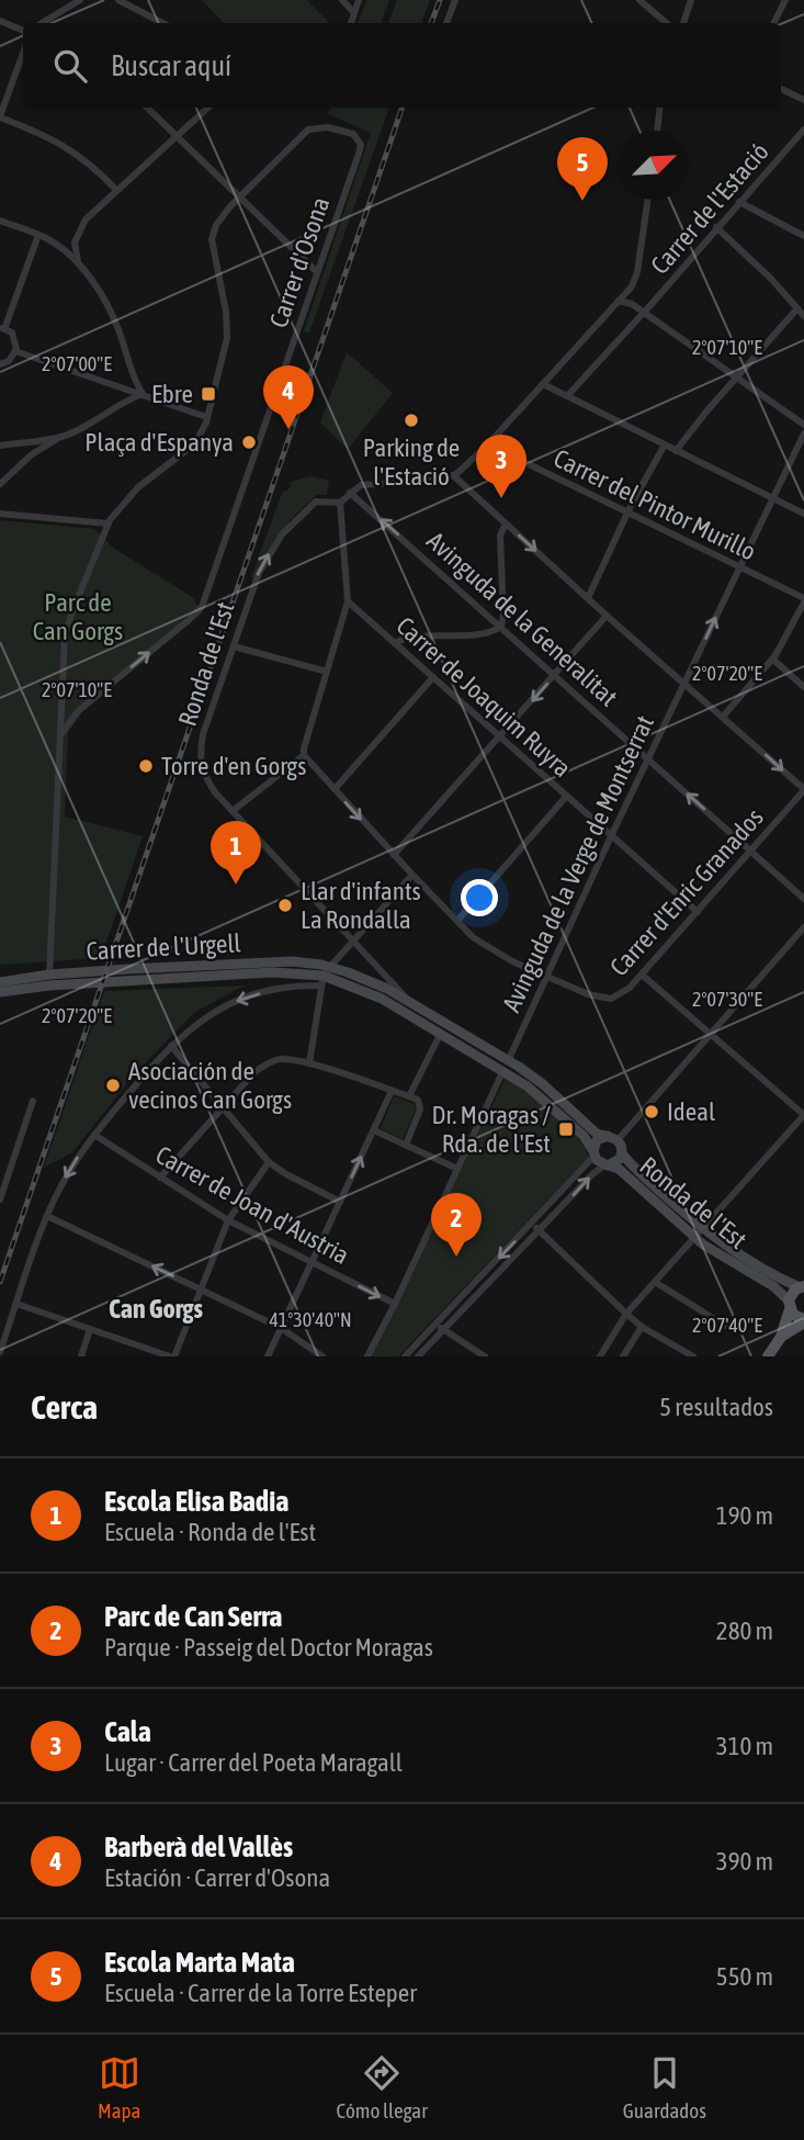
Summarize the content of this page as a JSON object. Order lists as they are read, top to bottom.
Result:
{
  "streets": {
    "street": [
      "Carrer de l'Estació",
      "Carrer d'Osona",
      "Carrer del Pintor Murillo",
      "Avinguda de la Generalitat",
      "Ronda de l'Est",
      "Carrer de Joaquim Ruyra",
      "Avinguda de la Verge de Montserrat",
      "Carrer d'Enric Granados",
      "Carrer de l'Urgell",
      "Carrer de Joan d'Austria"
    ]
  },
  "crossings": [
    ["Carrer del Pintor Murillo", "Avinguda de la Verge de Montserrat"],
    ["Avinguda de la Generalitat", "Avinguda de la Verge de Montserrat"],
    ["Avinguda de la Generalitat", "Carrer d'Enric Granados"],
    ["Ronda de l'Est", "Avinguda de la Verge de Montserrat"],
    ["Ronda de l'Est", "Carrer de l'Urgell"],
    ["Carrer de Joaquim Ruyra", "Avinguda de la Verge de Montserrat"],
    ["Carrer de Joaquim Ruyra", "Carrer d'Enric Granados"],
    ["Avinguda de la Verge de Montserrat", "Carrer d'Enric Granados"],
    ["Avinguda de la Verge de Montserrat", "Carrer de Joan d'Austria"]
  ],
  "one_way": ["Carrer d'Osona", "Avinguda de la Generalitat"],
  "districts": ["Can Gorgs"],
  "parks": ["Parc de Can Gorgs"],
  "places": {
    "transit": ["Ebre", "Dr. Moragas / Rda. de l'Est"],
    "other": [
      "Parking de l'Estació",
      "Plaça d'Espanya",
      "Torre d'en Gorgs",
      "Llar d'infants La Rondalla",
      "Asociación de vecinos Can Gorgs",
      "Ideal"
    ]
  },
  "north": "top right",
  "page": {
    "search": "Buscar aquí",
    "pins": [
      "5",
      "4",
      "3",
      "1",
      "2"
    ],
    "heading": ["Cerca", "5 resultados"],
    "list": [
      {
        "mark": "1",
        "name": "Escola Elisa Badia",
        "note": "Escuela · Ronda de l'Est",
        "value": "190 m"
      },
      {
        "mark": "2",
        "name": "Parc de Can Serra",
        "note": "Parque · Passeig del Doctor Moragas",
        "value": "280 m"
      },
      {
        "mark": "3",
        "name": "Cala",
        "note": "Lugar · Carrer del Poeta Maragall",
        "value": "310 m"
      },
      {
        "mark": "4",
        "name": "Barberà del Vallès",
        "note": "Estación · Carrer d'Osona",
        "value": "390 m"
      },
      {
        "mark": "5",
        "name": "Escola Marta Mata",
        "note": "Escuela · Carrer de la Torre Esteper",
        "value": "550 m"
      }
    ],
    "nav": ["Mapa", "Cómo llegar", "Guardados"]
  },
  "coordinates": [
    "2°07'10\"E",
    "2°07'00\"E",
    "2°07'20\"E",
    "2°07'30\"E",
    "41°30'40\"N",
    "2°07'40\"E"
  ]
}
